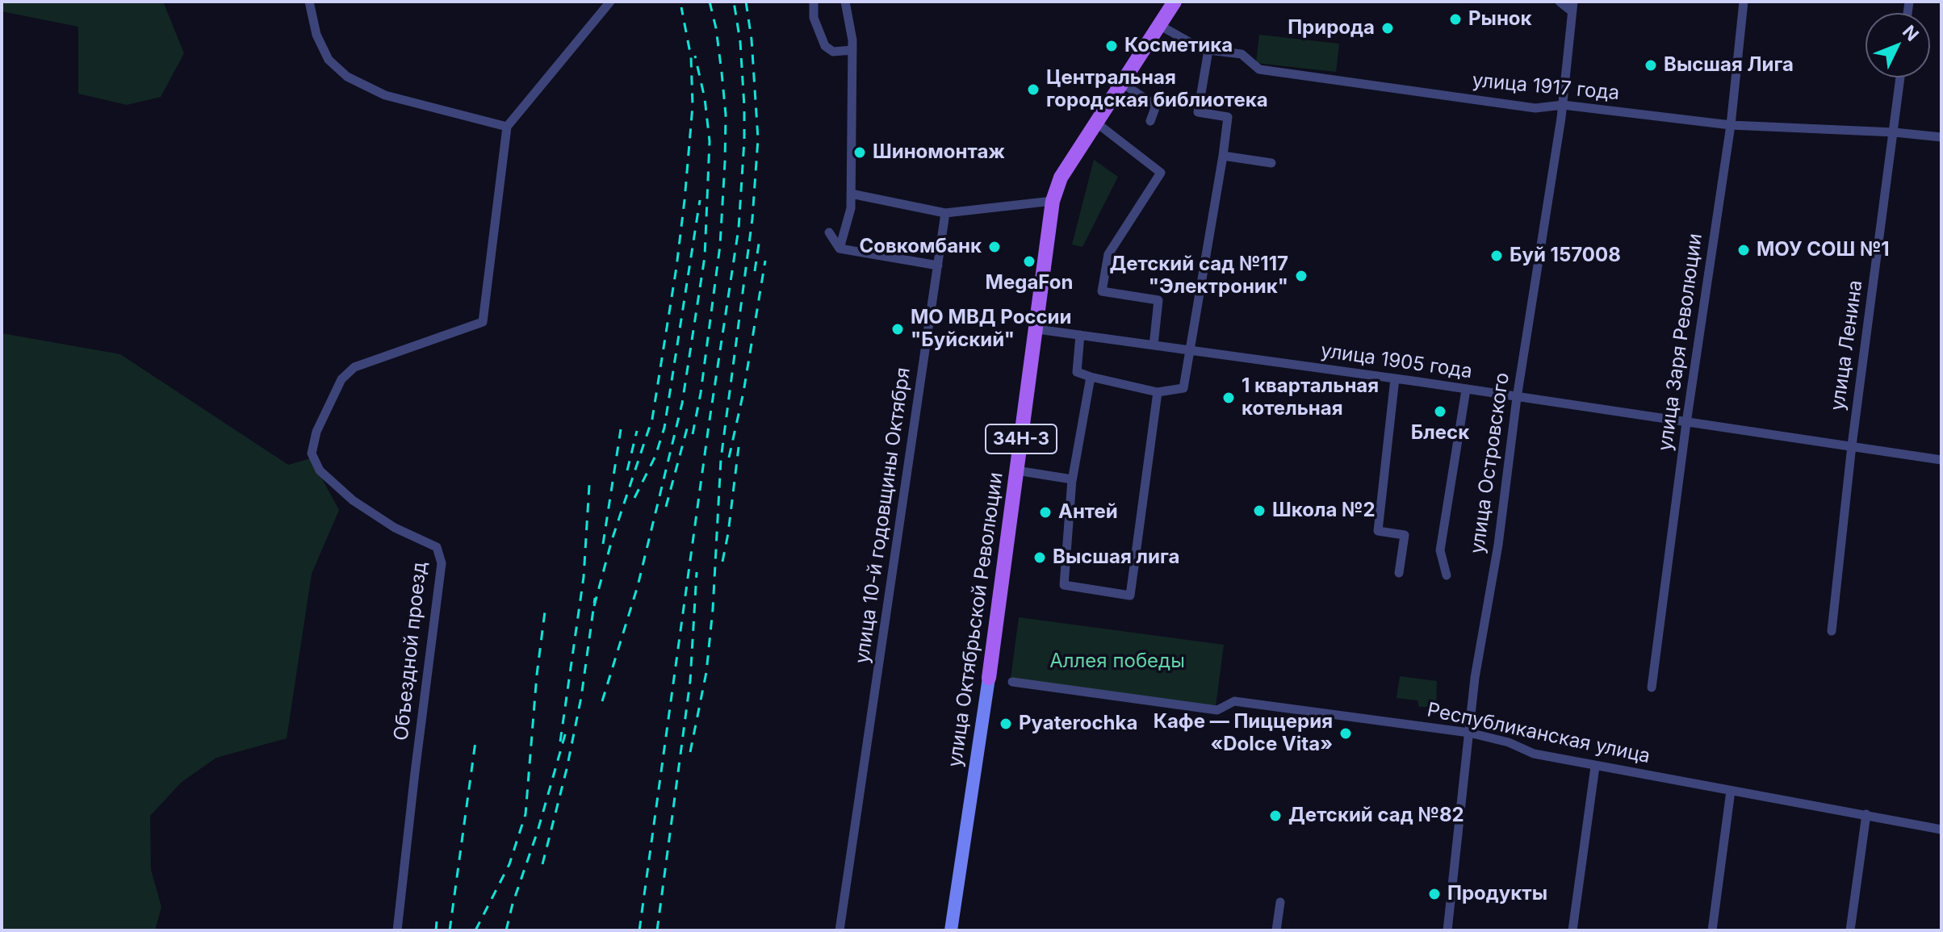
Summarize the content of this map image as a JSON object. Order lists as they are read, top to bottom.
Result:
{
  "streets": {
    "main road": ["34Н-3", "улица Октябрьской Революции"],
    "street": [
      "улица 1917 года",
      "улица Заря Революции",
      "улица Ленина",
      "улица 1905 года",
      "улица Островского",
      "улица 10-й годовщины Октября",
      "Объездной проезд",
      "Республиканская улица"
    ]
  },
  "crossings": [
    ["улица 1917 года", "улица Заря Революции"],
    ["улица 1917 года", "улица Ленина"],
    ["улица 1917 года", "улица Островского"],
    ["улица 1917 года", "улица Октябрьской Революции"],
    ["улица Заря Революции", "улица 1905 года"],
    ["улица Ленина", "улица 1905 года"],
    ["улица 1905 года", "улица Островского"],
    ["улица 1905 года", "улица Октябрьской Революции"],
    ["улица Островского", "Республиканская улица"]
  ],
  "parks": ["Аллея победы"],
  "places": [
    "Рынок",
    "Природа",
    "Косметика",
    "Высшая Лига",
    "Центральная городская библиотека",
    "Шиномонтаж",
    "Совкомбанк",
    "МОУ СОШ №1",
    "Буй 157008",
    "MegaFon",
    "Детский сад №117 \"Электроник\"",
    "МО МВД России \"Буйский\"",
    "1 квартальная котельная",
    "Блеск",
    "Школа №2",
    "Антей",
    "Высшая лига",
    "Pyaterochka",
    "Кафе — Пиццерия «Dolce Vita»",
    "Детский сад №82",
    "Продукты"
  ],
  "north": "top right"
}
